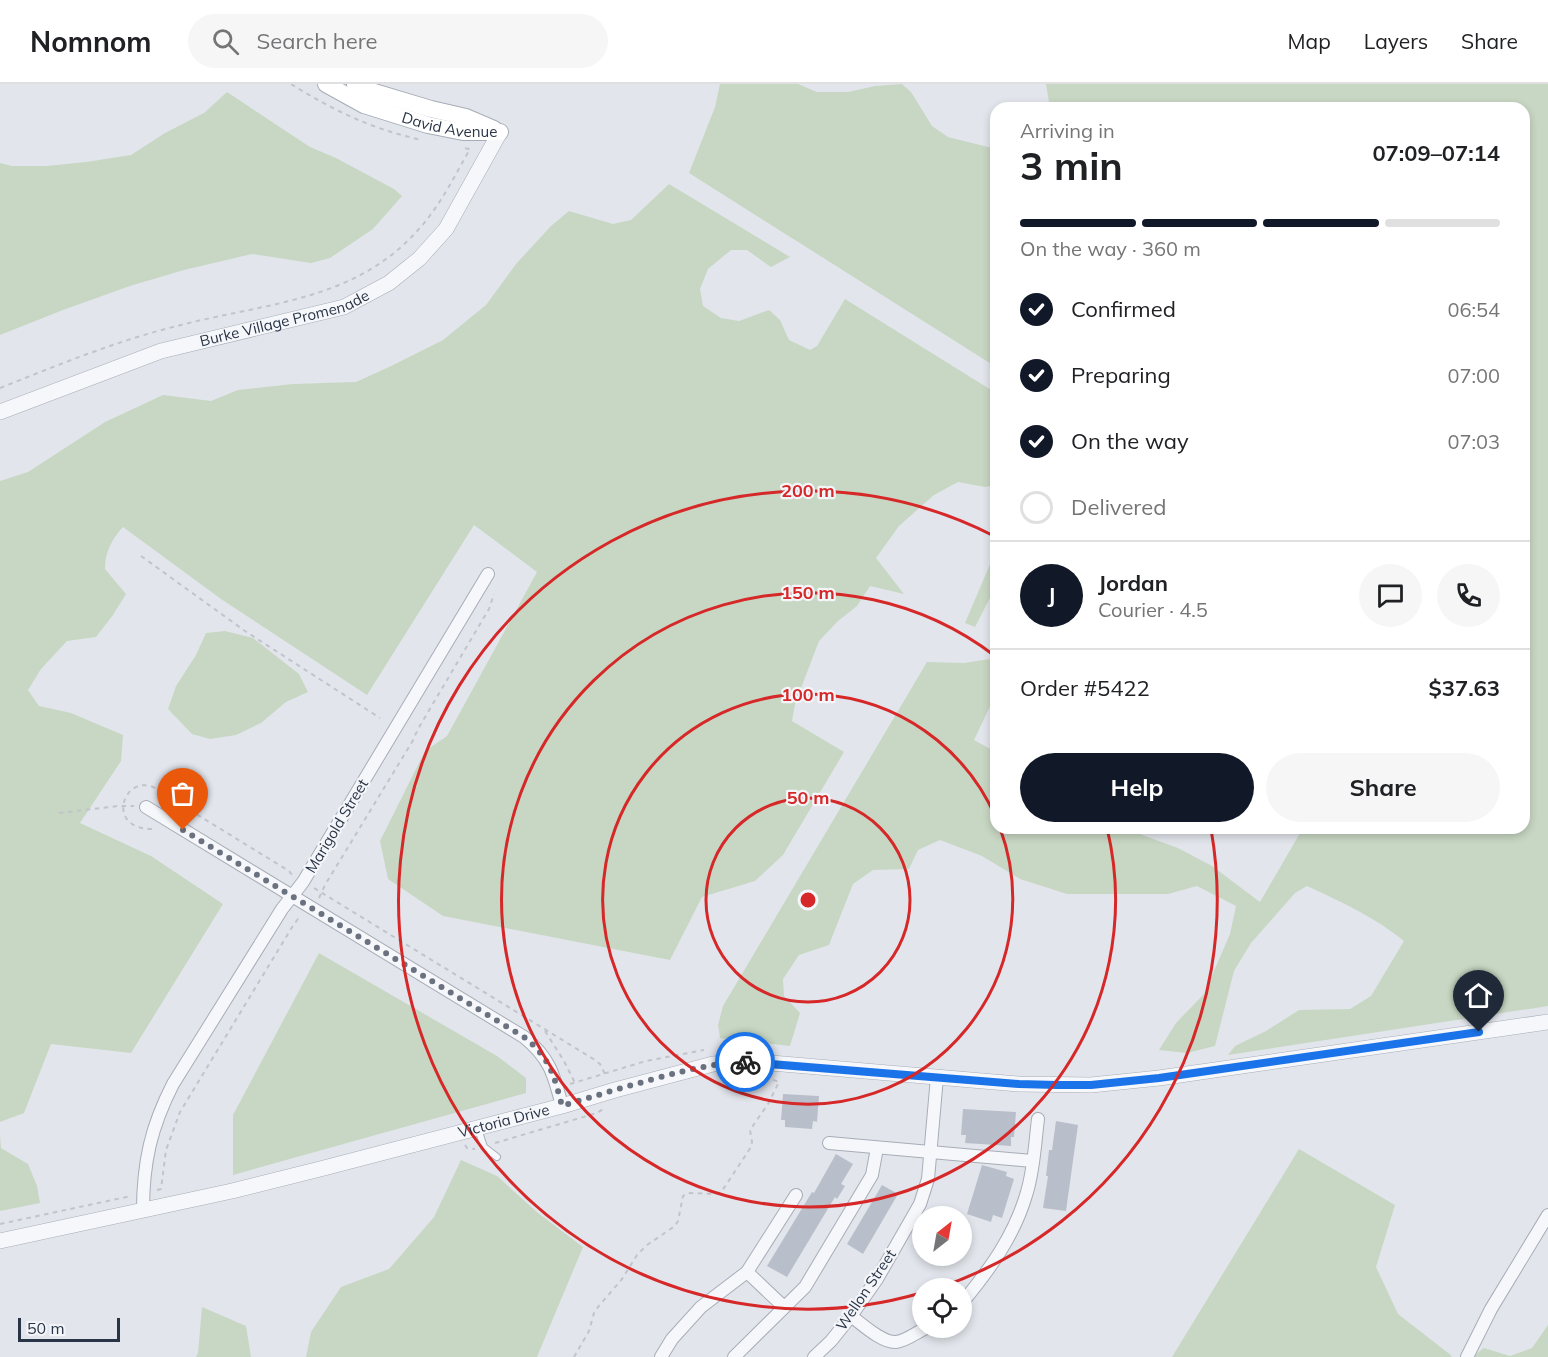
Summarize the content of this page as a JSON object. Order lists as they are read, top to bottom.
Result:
{
  "streets": {
    "main road": ["David Avenue"],
    "street": [
      "Burke Village Promenade",
      "Marigold Street",
      "Victoria Drive",
      "Wellon Street"
    ]
  },
  "crossings": [
    ["David Avenue", "Burke Village Promenade"],
    ["Marigold Street", "Victoria Drive"],
    ["Victoria Drive", "Wellon Street"]
  ],
  "scale_bar": "50 m",
  "north": "top right",
  "page": {
    "header": "Nomnom",
    "search": "Search here",
    "nav": ["Map", "Layers", "Share"],
    "heading": ["3 min", "Arriving in", "07:09–07:14"],
    "panel": [
      "Jordan",
      "Courier · 4.5",
      "Order #5422",
      "$37.63"
    ],
    "bar": "On the way · 360 m",
    "list": [
      ["Confirmed", "06:54"],
      ["Preparing", "07:00"],
      ["On the way", "07:03"],
      "Delivered"
    ],
    "round": "J",
    "buttons": ["Help", "Share"],
    "scale": "50 m"
  },
  "rings": [
    "200 m",
    "150 m",
    "100 m",
    "50 m"
  ]
}
